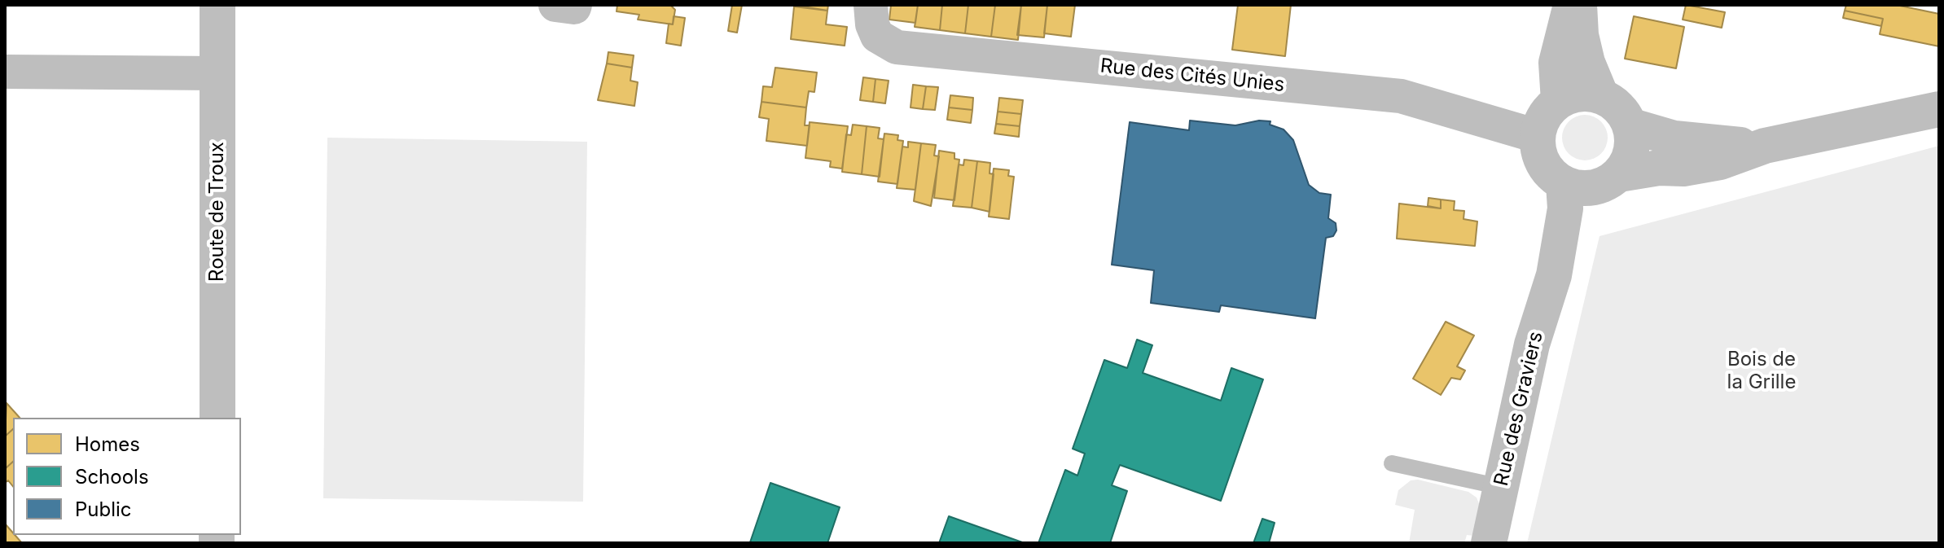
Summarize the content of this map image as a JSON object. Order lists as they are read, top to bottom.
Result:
{
  "streets": {
    "street": ["Rue des Cités Unies", "Route de Troux", "Rue des Graviers"]
  },
  "crossings": [
    ["Rue des Cités Unies", "Rue des Graviers"]
  ],
  "parks": ["Bois de la Grille"],
  "legend": ["Homes", "Schools", "Public"]
}
